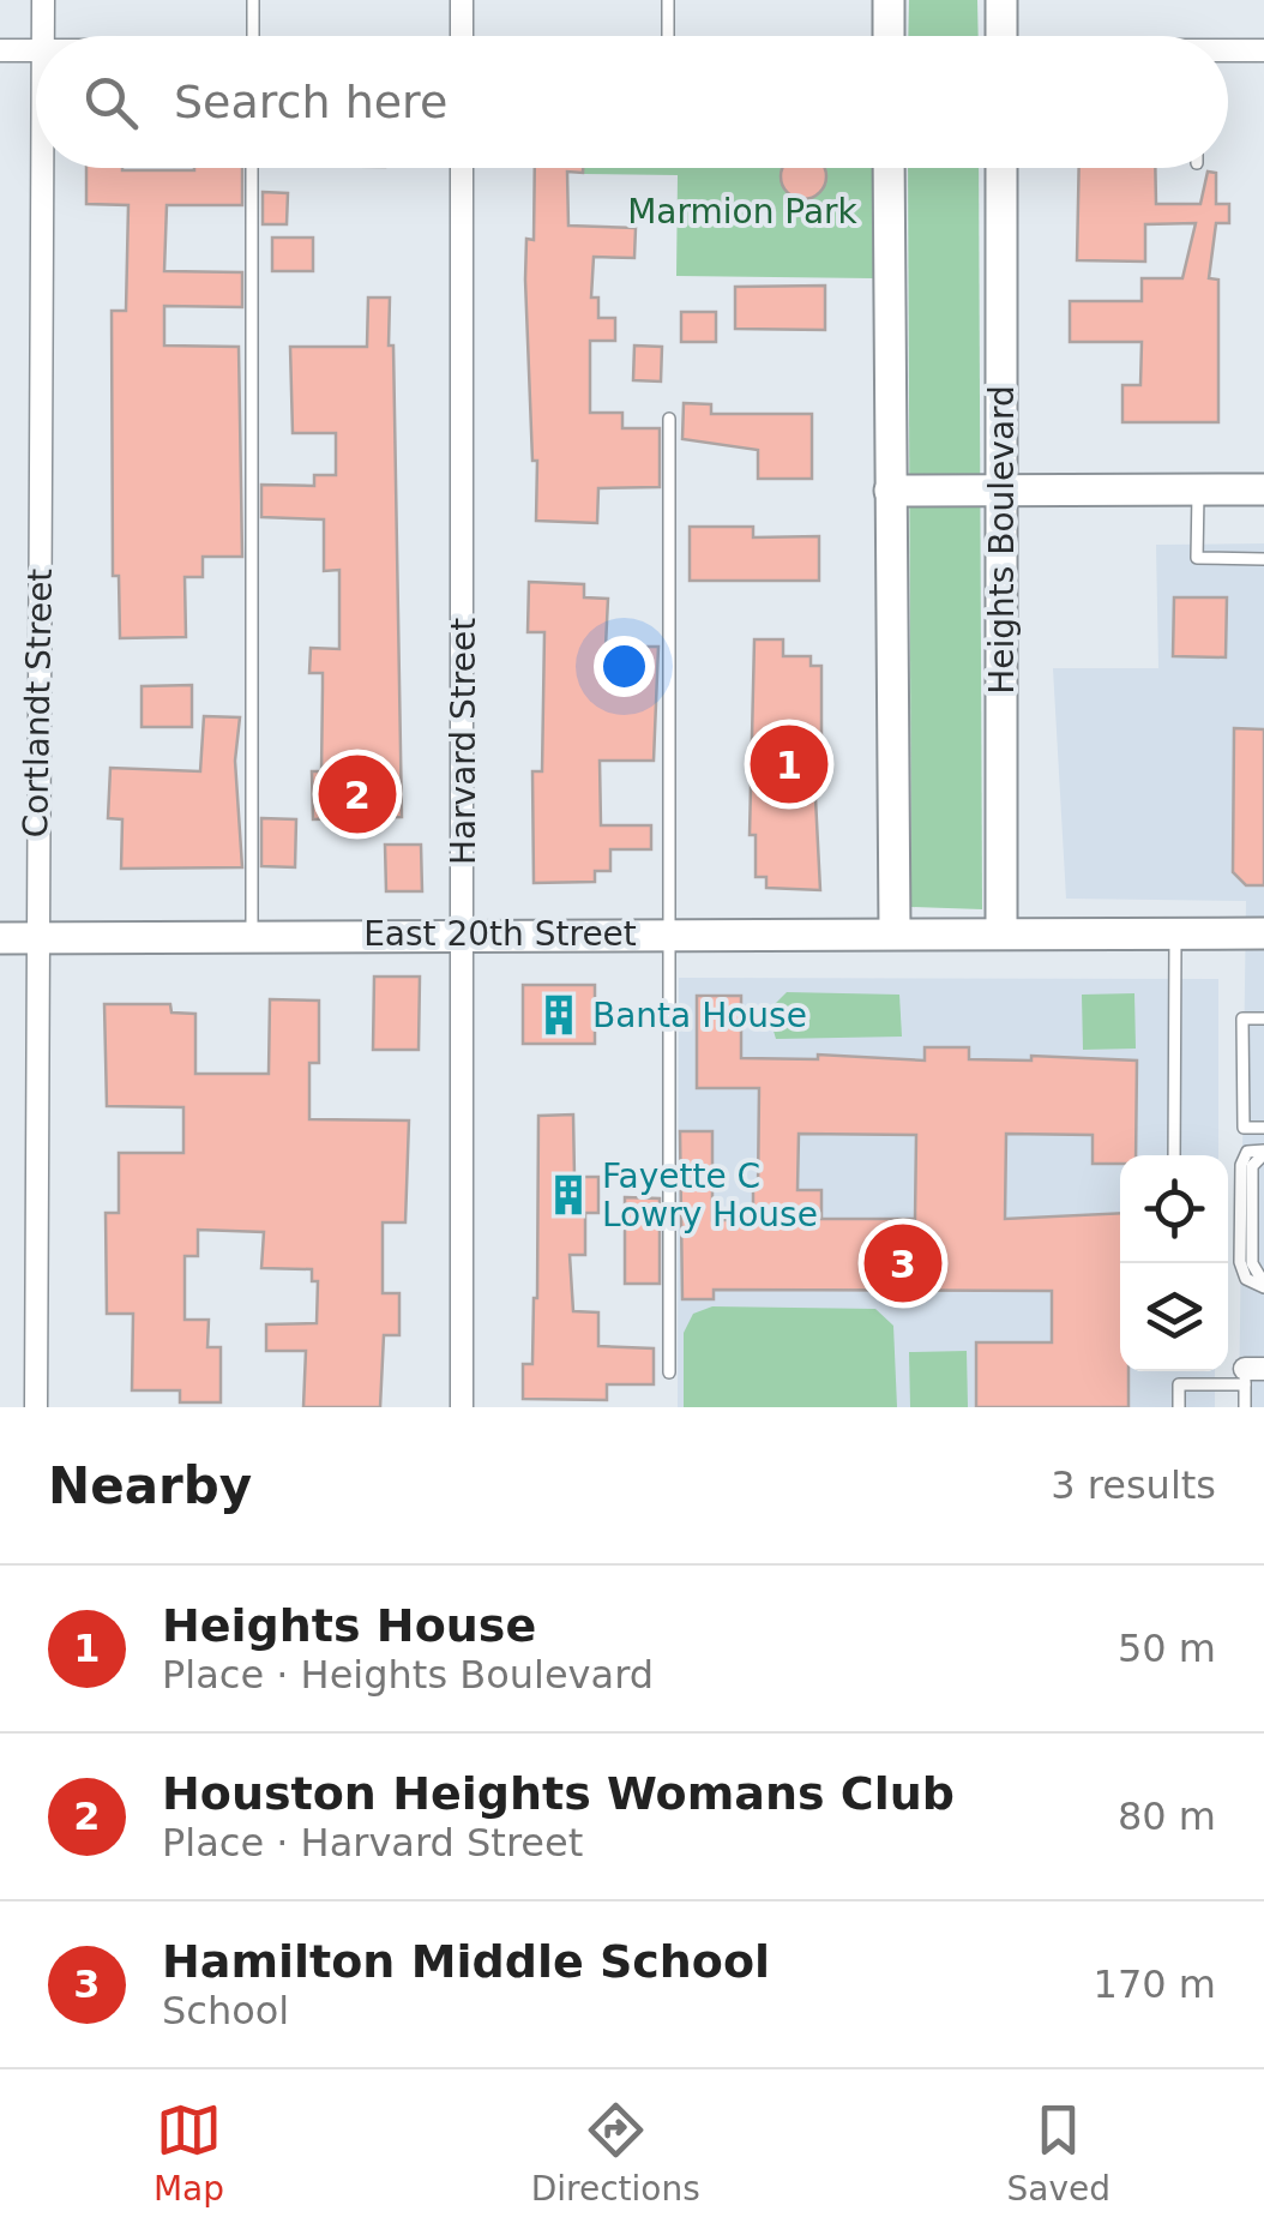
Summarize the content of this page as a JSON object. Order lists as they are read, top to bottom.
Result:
{
  "streets": {
    "main road": ["Heights Boulevard", "East 20th Street"],
    "street": ["Cortlandt Street", "Harvard Street"]
  },
  "crossings": [
    ["Heights Boulevard", "East 20th Street"],
    ["Cortlandt Street", "East 20th Street"],
    ["Harvard Street", "East 20th Street"]
  ],
  "parks": ["Marmion Park"],
  "places": {
    "building": ["Banta House", "Fayette C Lowry House"]
  },
  "page": {
    "search": "Search here",
    "pins": ["1", "2", "3"],
    "heading": ["Nearby", "3 results"],
    "list": [
      {
        "mark": "1",
        "name": "Heights House",
        "note": "Place · Heights Boulevard",
        "value": "50 m"
      },
      {
        "mark": "2",
        "name": "Houston Heights Womans Club",
        "note": "Place · Harvard Street",
        "value": "80 m"
      },
      {
        "mark": "3",
        "name": "Hamilton Middle School",
        "note": "School",
        "value": "170 m"
      }
    ],
    "nav": ["Map", "Directions", "Saved"]
  }
}
